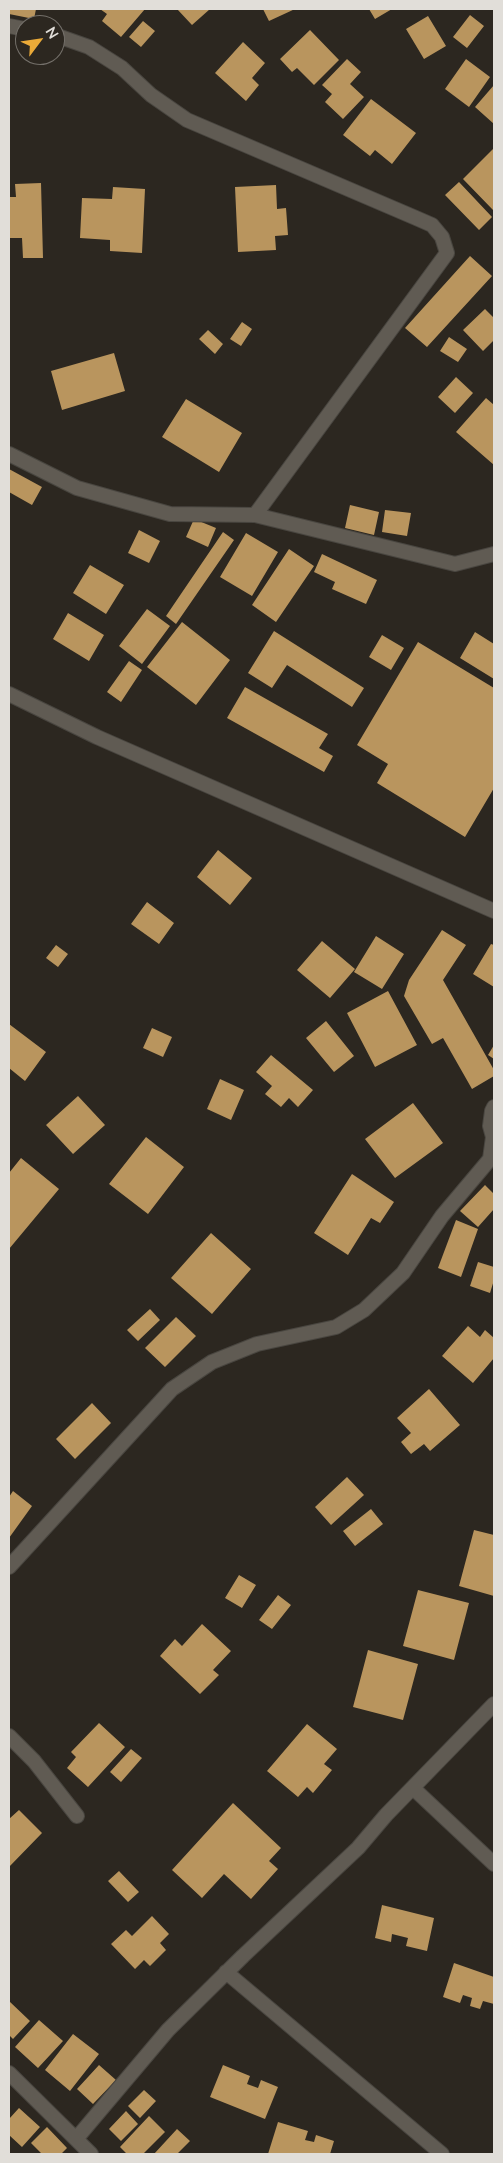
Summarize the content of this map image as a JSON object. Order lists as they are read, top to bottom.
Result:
{
  "north": "top right"
}
